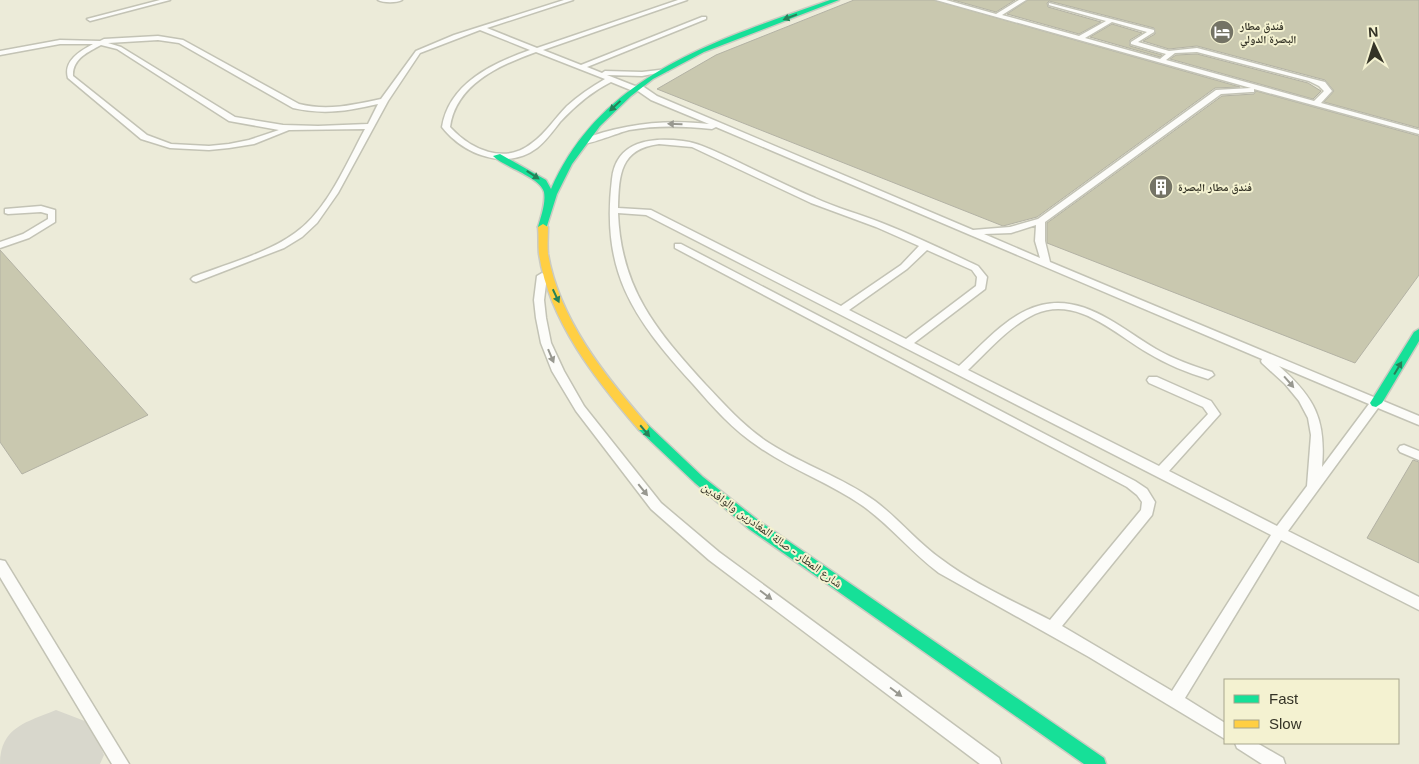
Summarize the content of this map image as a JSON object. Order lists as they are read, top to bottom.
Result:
{
  "streets": {
    "highway": ["شارع المطار - صالة المغادرين والوافدين"]
  },
  "places": {
    "hotel": ["فندق مطار البصرة الدولي"],
    "building": ["فندق مطار البصرة"]
  },
  "legend": ["Fast", "Slow"],
  "north": "top"
}
